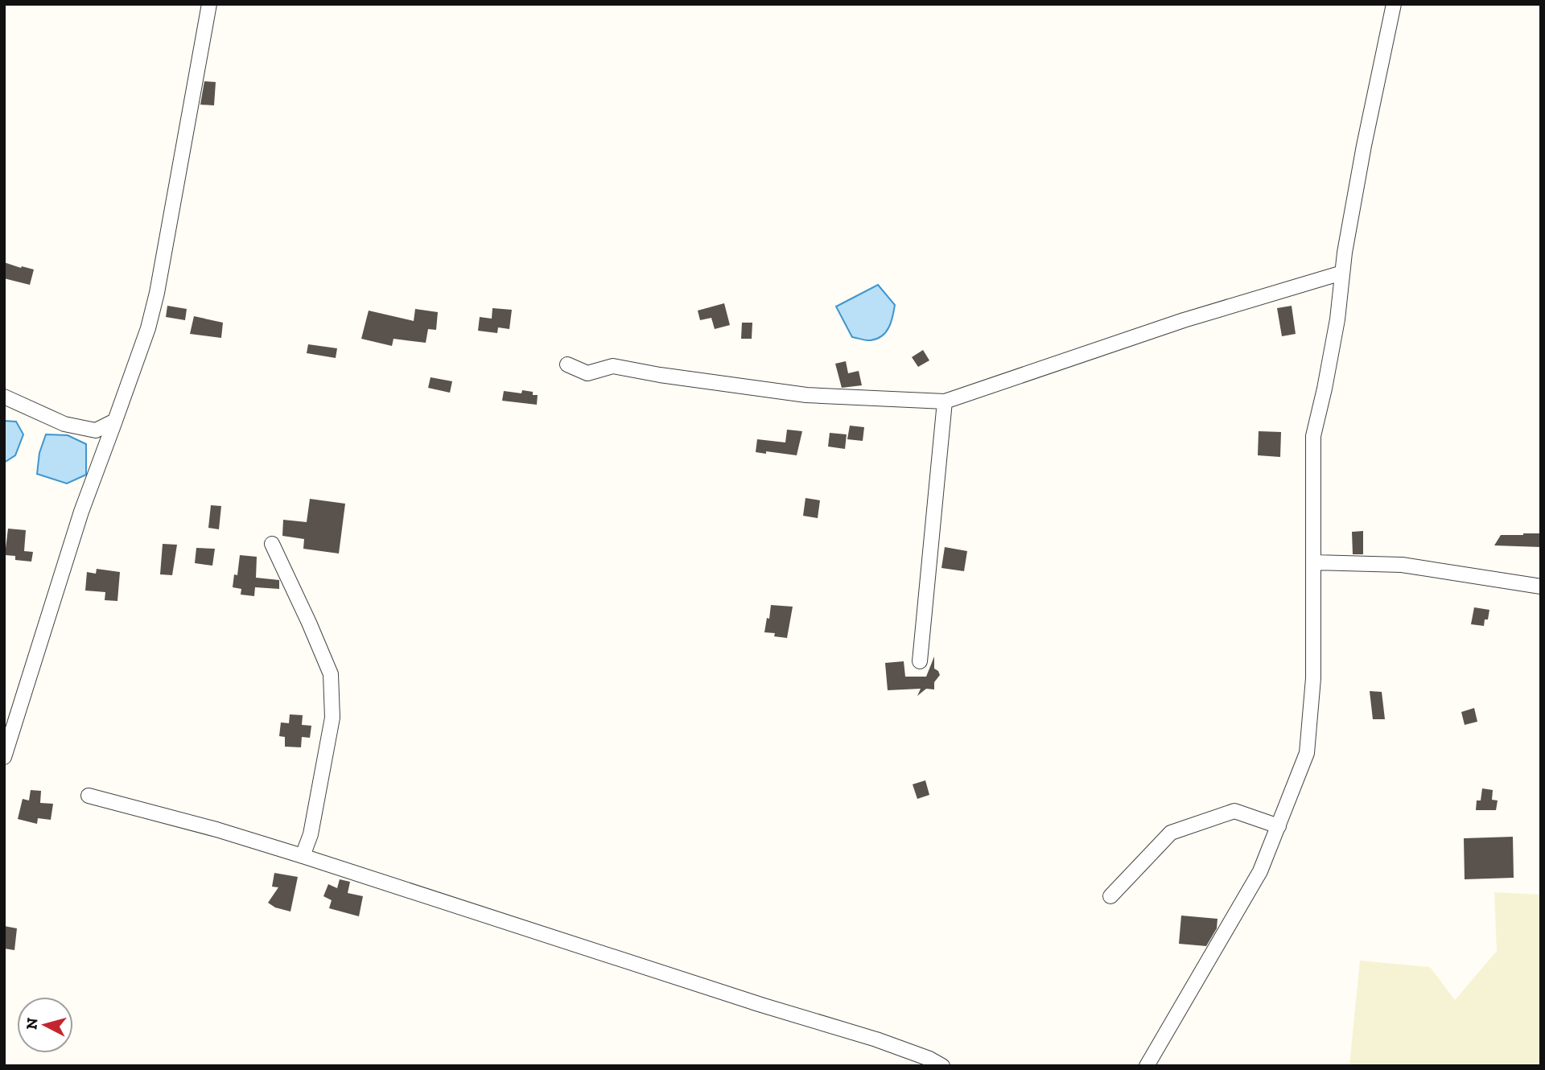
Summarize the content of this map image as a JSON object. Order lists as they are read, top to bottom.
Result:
{
  "north": "left"
}
